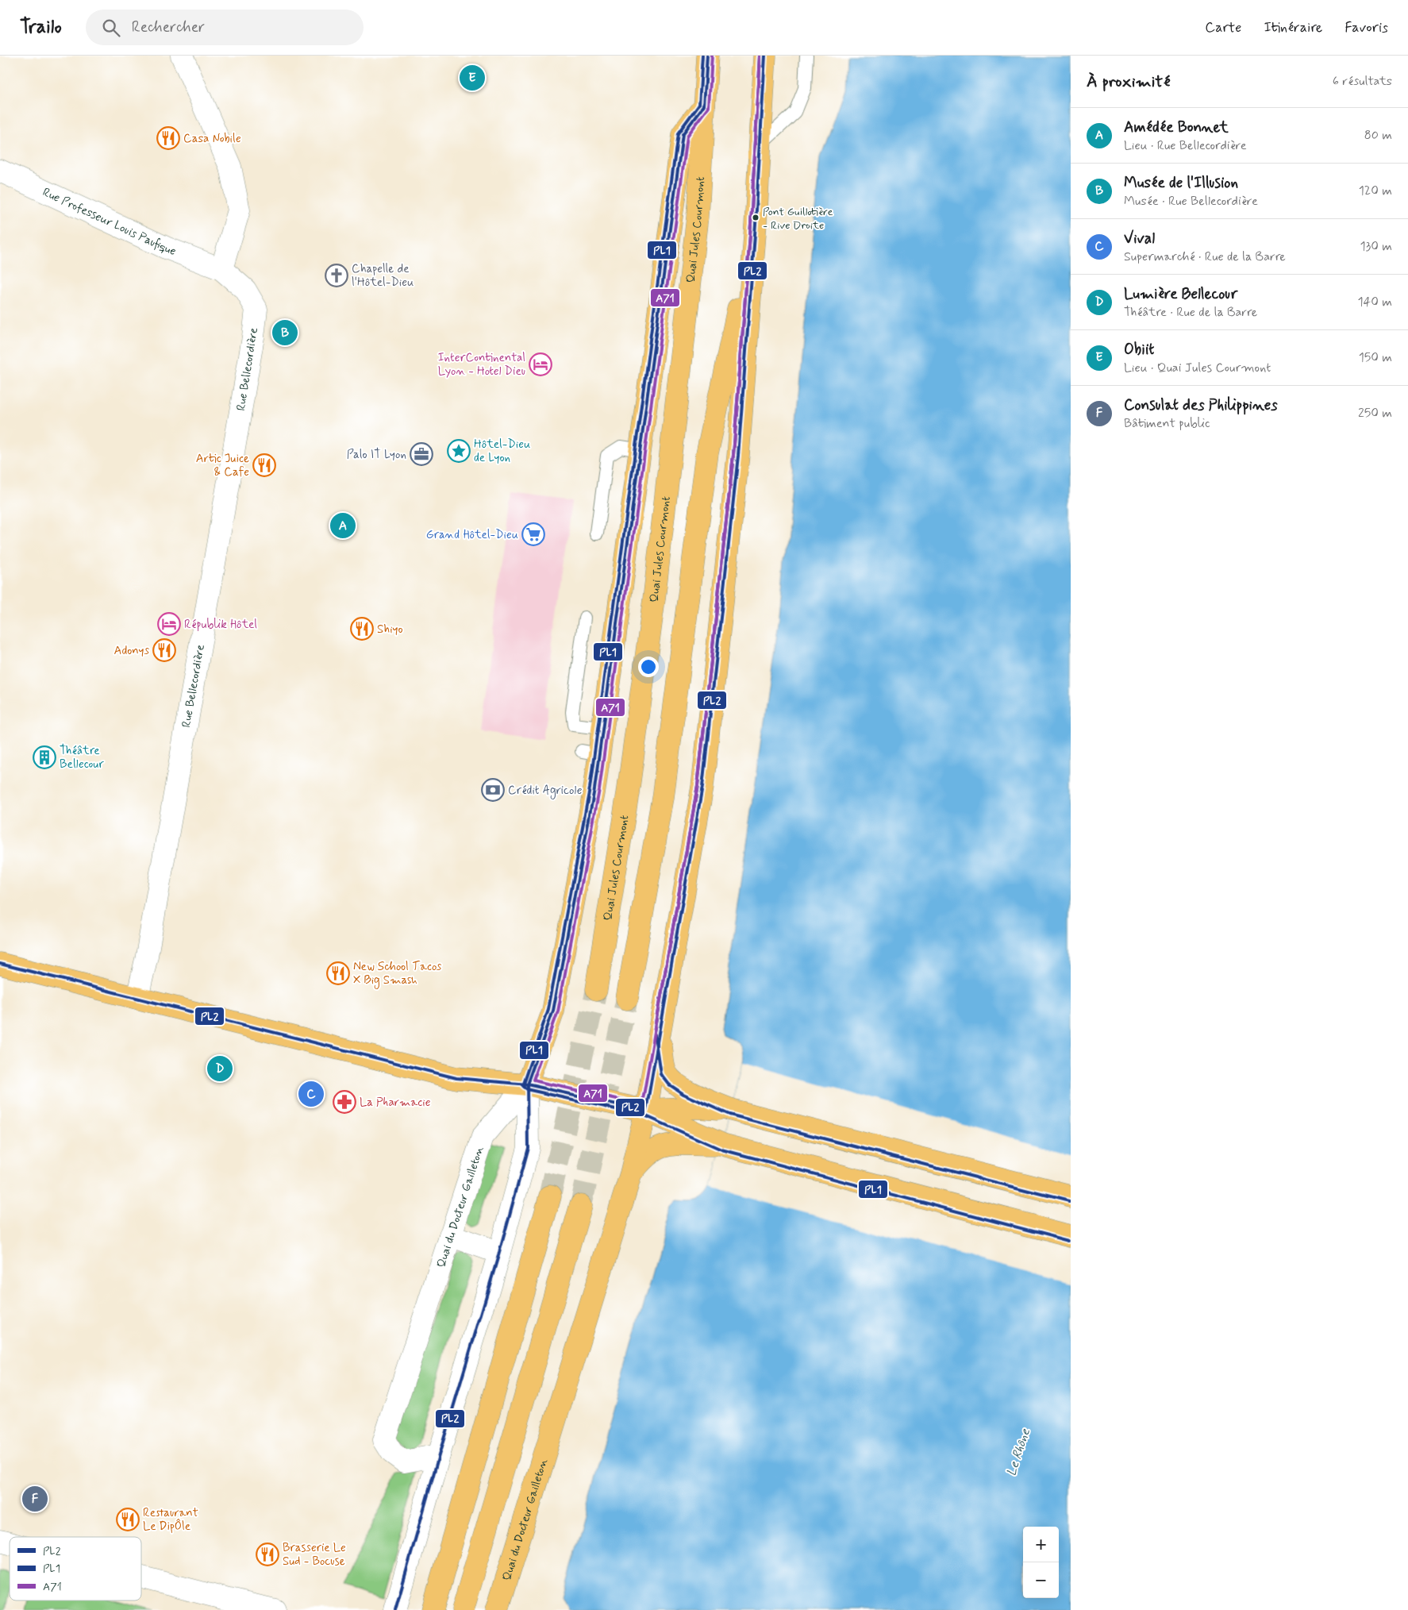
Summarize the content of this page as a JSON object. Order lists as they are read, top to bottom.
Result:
{
  "streets": {
    "main road": ["Quai Jules Courmont", "Quai du Docteur Gailleton"],
    "street": ["Rue Professeur Louis Paufique", "Rue Bellecordière"]
  },
  "crossings": [
    ["Rue Professeur Louis Paufique", "Rue Bellecordière"],
    ["Quai Jules Courmont", "Quai du Docteur Gailleton"]
  ],
  "water": ["Le Rhône"],
  "places": {
    "restaurant": [
      "Casa Nobile",
      "Artic Juice & Cafe",
      "Shiyo",
      "Adonys",
      "New School Tacos X Big Smash",
      "Restaurant Le DipÔle",
      "Brasserie Le Sud - Bocuse"
    ],
    "other": ["Pont Guillotière - Rive Droite"],
    "church": ["Chapelle de l'Hôtel-Dieu"],
    "hotel": ["InterContinental Lyon - Hotel Dieu", "Républik Hôtel"],
    "place": ["Hôtel-Dieu de Lyon"],
    "office": ["Palo IT Lyon"],
    "supermarket": ["Grand Hôtel-Dieu"],
    "building": ["Théâtre Bellecour"],
    "bank": ["Crédit Agricole"],
    "pharmacy": ["La Pharmacie"]
  },
  "lines": ["transit line PL2", "transit line PL1", "transit line A71"],
  "legend": ["PL2", "PL1", "A71"],
  "page": {
    "header": "Trailo",
    "search": "Rechercher",
    "nav": ["Carte", "Itinéraire", "Favoris"],
    "heading": ["À proximité", "6 résultats"],
    "pins": [
      "E",
      "B",
      "A",
      "D",
      "C",
      "F"
    ],
    "list": [
      {
        "mark": "A",
        "name": "Amédée Bonnet",
        "note": "Lieu · Rue Bellecordière",
        "value": "80 m"
      },
      {
        "mark": "B",
        "name": "Musée de l'Illusion",
        "note": "Musée · Rue Bellecordière",
        "value": "120 m"
      },
      {
        "mark": "C",
        "name": "Vival",
        "note": "Supermarché · Rue de la Barre",
        "value": "130 m"
      },
      {
        "mark": "D",
        "name": "Lumière Bellecour",
        "note": "Théâtre · Rue de la Barre",
        "value": "140 m"
      },
      {
        "mark": "E",
        "name": "Obiit",
        "note": "Lieu · Quai Jules Courmont",
        "value": "150 m"
      },
      {
        "mark": "F",
        "name": "Consulat des Philippines",
        "note": "Bâtiment public",
        "value": "250 m"
      }
    ],
    "map_buttons": ["+", "−"]
  }
}
